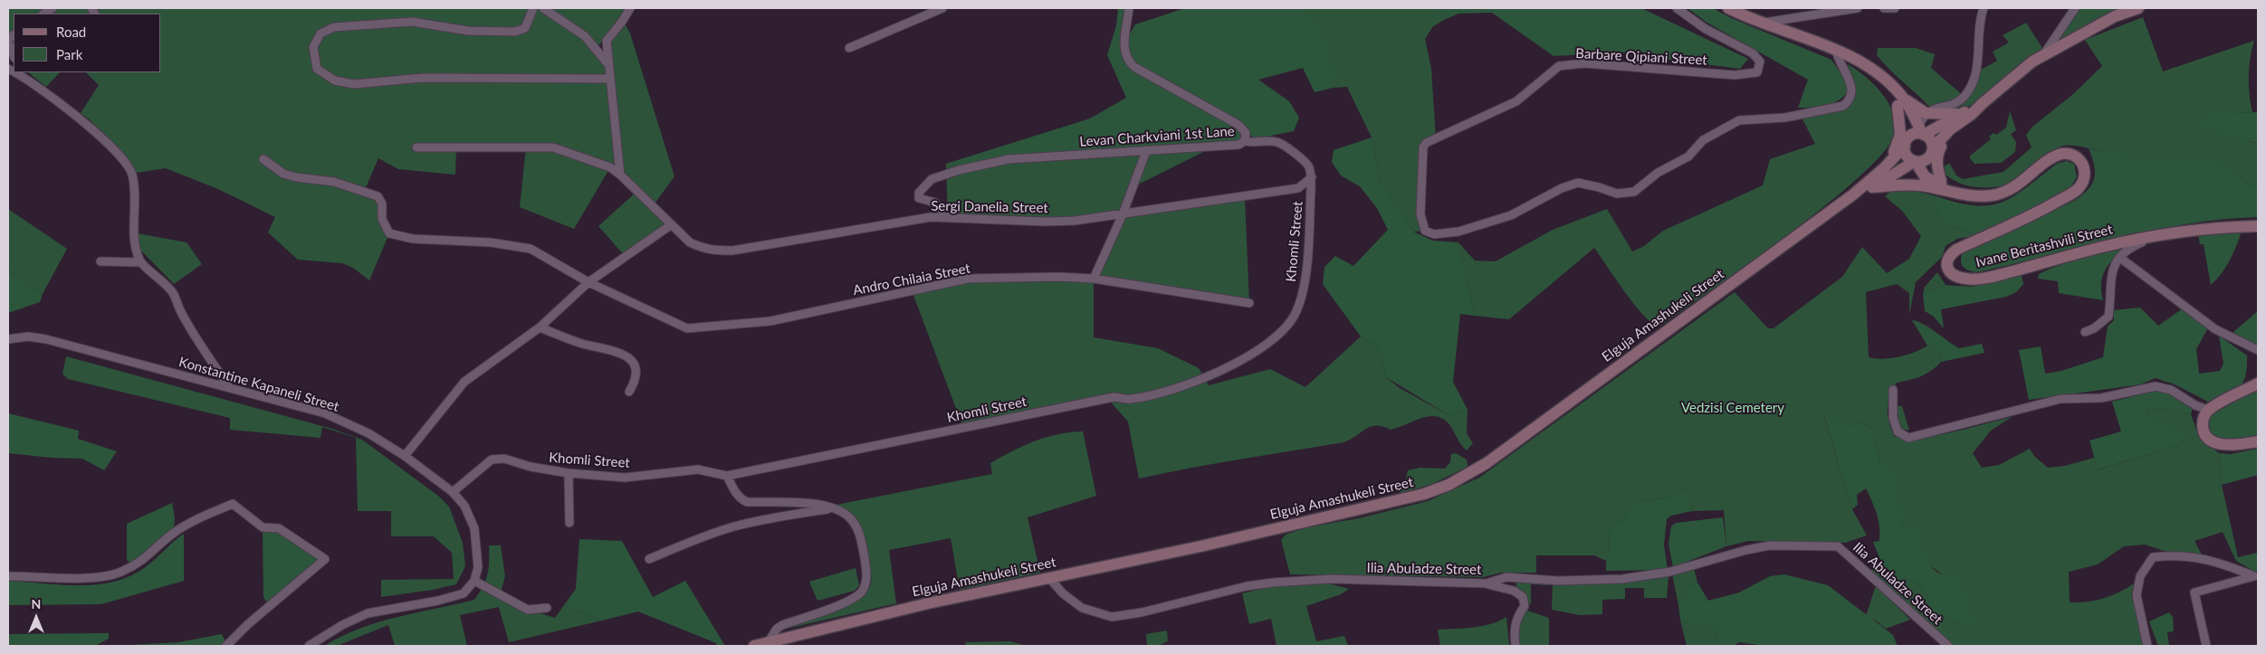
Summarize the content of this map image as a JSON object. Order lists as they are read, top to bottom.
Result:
{
  "streets": {
    "main road": ["Ivane Beritashvili Street", "Elguja Amashukeli Street"],
    "street": [
      "Barbare Qipiani Street",
      "Levan Charkviani 1st Lane",
      "Sergi Danelia Street",
      "Khomli Street",
      "Andro Chilaia Street",
      "Konstantine Kapaneli Street",
      "Ilia Abuladze Street"
    ]
  },
  "crossings": [
    ["Levan Charkviani 1st Lane", "Sergi Danelia Street"],
    ["Sergi Danelia Street", "Khomli Street"],
    ["Khomli Street", "Konstantine Kapaneli Street"],
    ["Elguja Amashukeli Street", "Ilia Abuladze Street"]
  ],
  "parks": ["Vedzisi Cemetery"],
  "legend": ["Road", "Park"],
  "north": "top"
}
